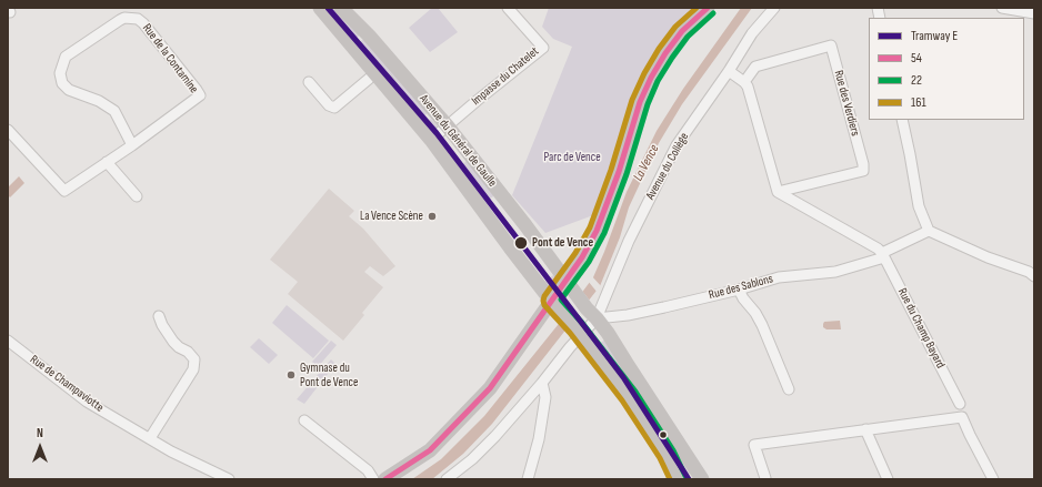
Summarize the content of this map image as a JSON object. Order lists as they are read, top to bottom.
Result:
{
  "streets": {
    "main road": ["Avenue du Général de Gaulle"],
    "street": [
      "Rue de la Contamine",
      "Impasse du Chatelet",
      "Rue des Verdiers",
      "Avenue du Collège",
      "Rue des Sablons",
      "Rue du Champ Bayard",
      "Rue de Champaviotte"
    ]
  },
  "crossings": [
    ["Impasse du Chatelet", "Avenue du Général de Gaulle"],
    ["Avenue du Général de Gaulle", "Avenue du Collège"],
    ["Avenue du Général de Gaulle", "Rue des Sablons"],
    ["Avenue du Collège", "Rue des Sablons"],
    ["Rue des Sablons", "Rue du Champ Bayard"]
  ],
  "water": ["La Vence"],
  "parks": ["Parc de Vence"],
  "places": ["La Vence Scène", "Pont de Vence", "Gymnase du Pont de Vence"],
  "lines": [
    "tram line E",
    "transit line 54",
    "transit line 161",
    "transit line 22"
  ],
  "legend": [
    "Tramway E",
    "54",
    "22",
    "161"
  ],
  "north": "top"
}
